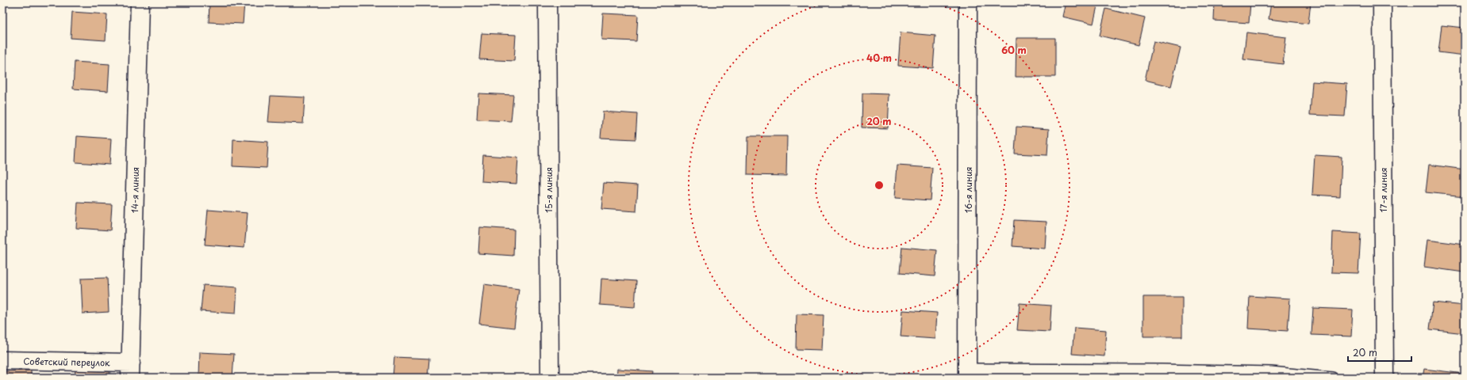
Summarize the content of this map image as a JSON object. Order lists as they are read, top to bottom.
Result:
{
  "streets": {
    "street": [
      "14-я линия",
      "15-я линия",
      "16-я линия",
      "17-я линия",
      "Советский переулок"
    ]
  },
  "crossings": [
    ["14-я линия", "Советский переулок"]
  ],
  "scale_bar": "20 m",
  "rings": ["60 m", "40 m", "20 m"]
}
